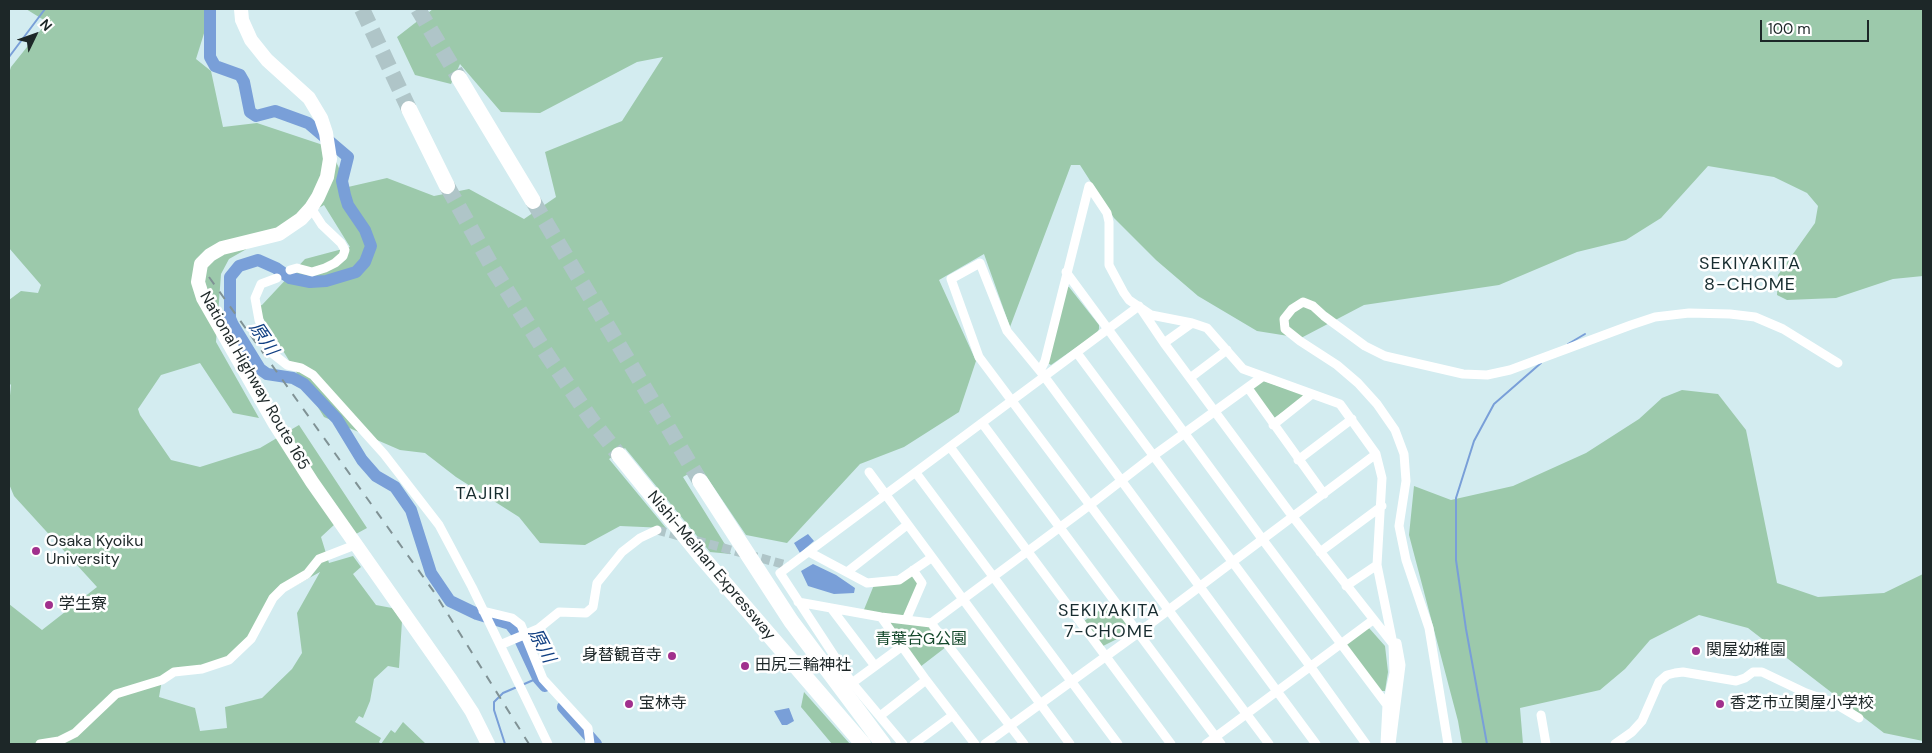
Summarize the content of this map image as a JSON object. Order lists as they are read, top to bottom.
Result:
{
  "streets": {
    "highway": ["National Highway Route 165", "Nishi-Meihan Expressway"]
  },
  "districts": ["SEKIYAKITA 8-CHOME", "TAJIRI", "SEKIYAKITA 7-CHOME"],
  "water": ["原川"],
  "parks": ["青葉台G公園"],
  "places": [
    "Osaka Kyoiku University",
    "学生寮",
    "関屋幼稚園",
    "身替観音寺",
    "田尻三輪神社",
    "宝林寺",
    "香芝市立関屋小学校"
  ],
  "scale_bar": "100 m",
  "north": "top right"
}
